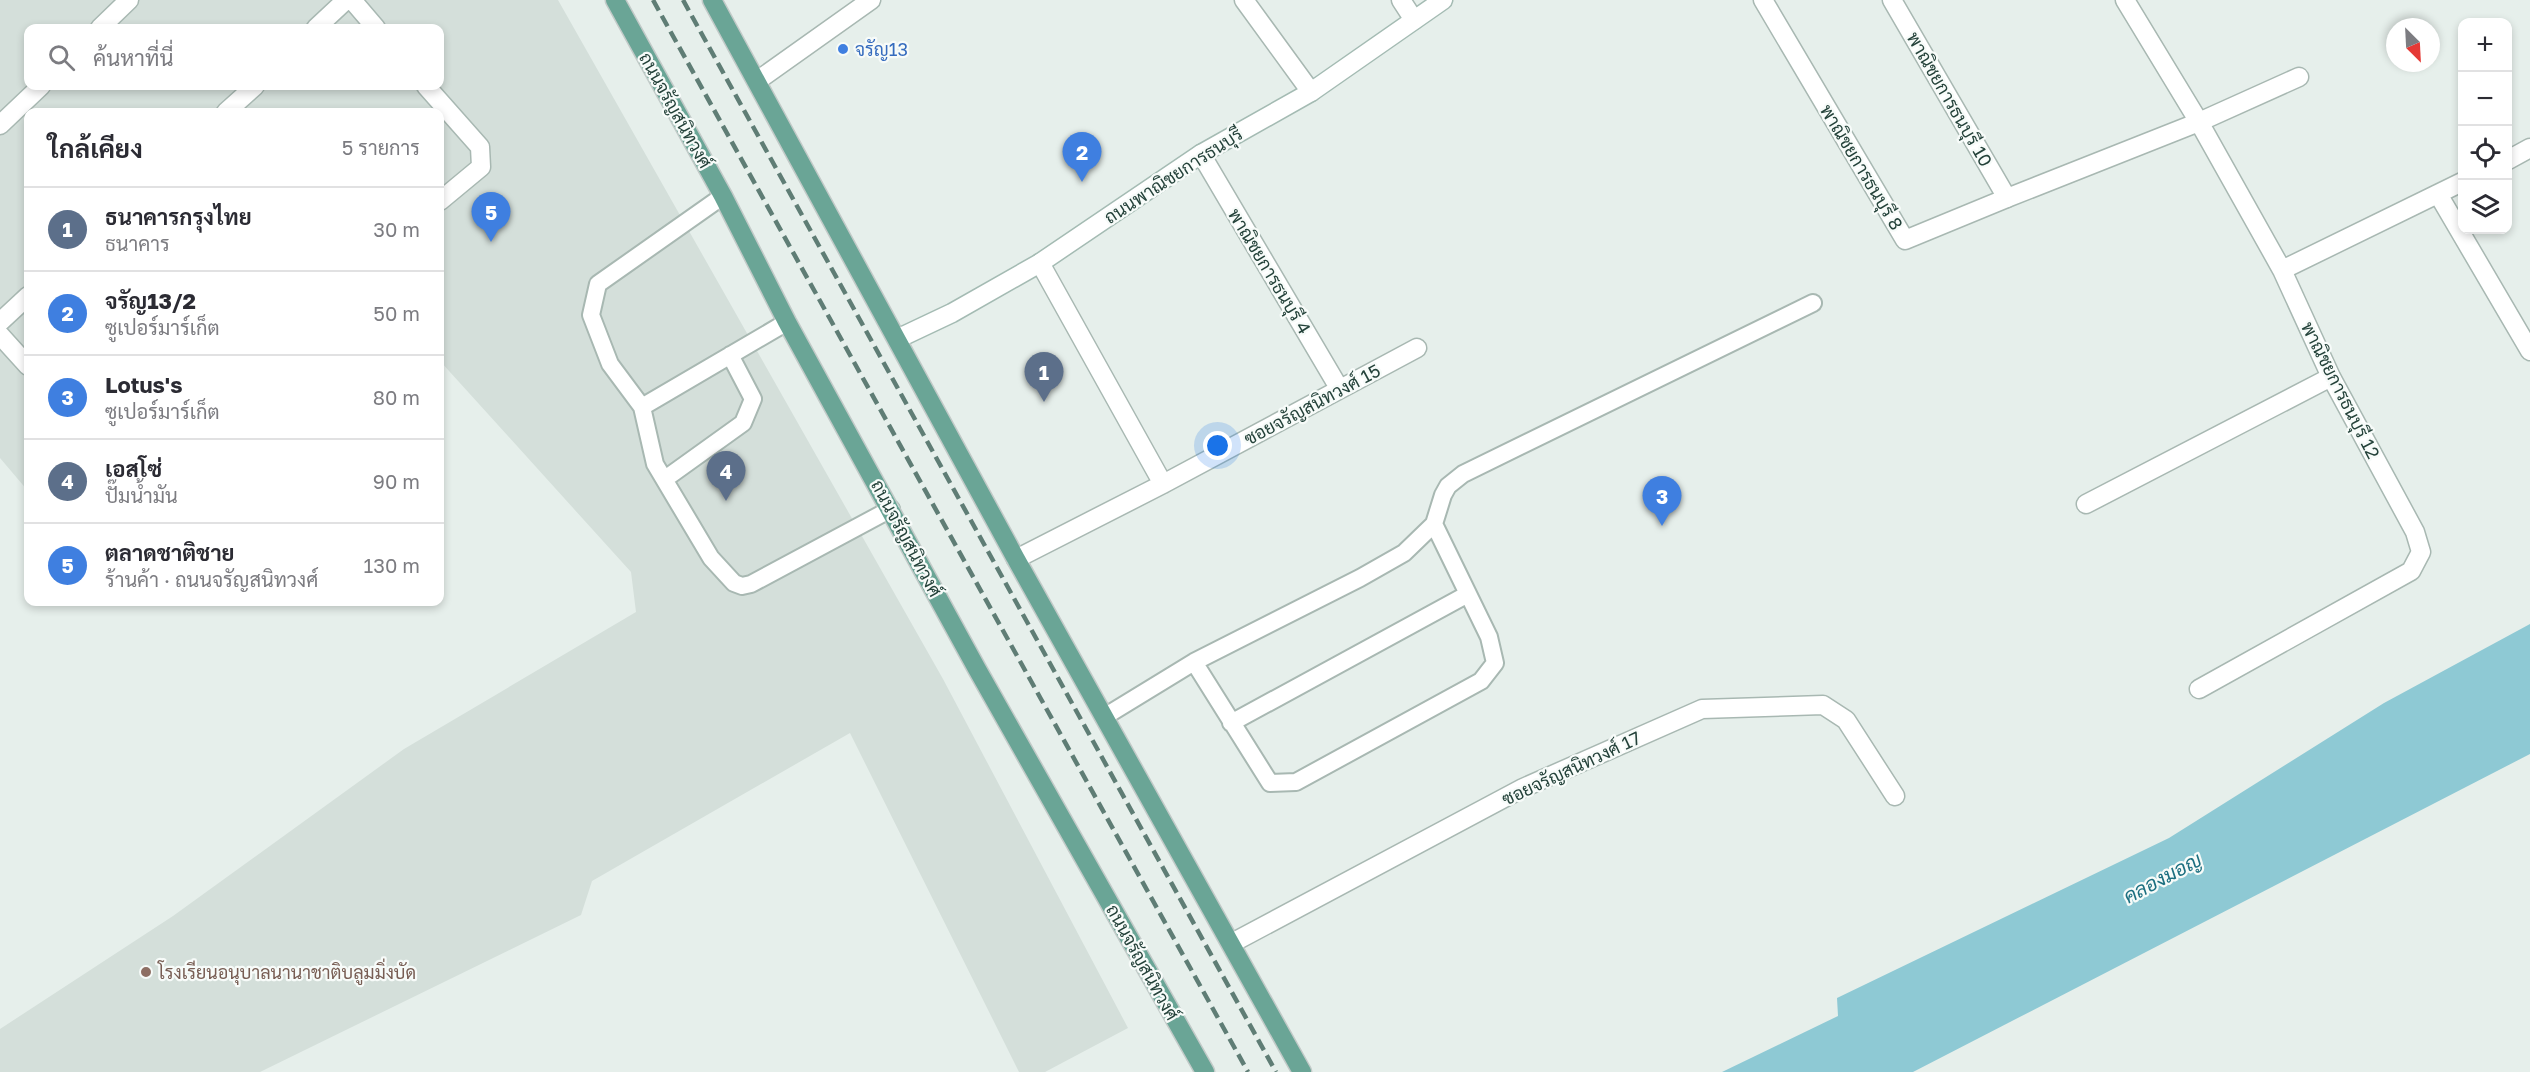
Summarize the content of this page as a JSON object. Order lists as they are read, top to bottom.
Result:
{
  "streets": {
    "main road": ["ถนนจรัญสนิทวงศ์"],
    "street": [
      "พาณิชยการธนบุรี 10",
      "พาณิชยการธนบุรี 8",
      "ถนนพาณิชยการธนบุรี",
      "พาณิชยการธนบุรี 4",
      "พาณิชยการธนบุรี 12",
      "ซอยจรัญสนิทวงศ์ 15",
      "ซอยจรัญสนิทวงศ์ 17"
    ]
  },
  "crossings": [
    ["พาณิชยการธนบุรี 10", "พาณิชยการธนบุรี 8"],
    ["ถนนพาณิชยการธนบุรี", "พาณิชยการธนบุรี 4"],
    ["พาณิชยการธนบุรี 4", "ซอยจรัญสนิทวงศ์ 15"]
  ],
  "water": ["คลองมอญ"],
  "places": ["จรัญ13", "โรงเรียนอนุบาลนานาชาติบลูมมิ่งบัด"],
  "north": "bottom right",
  "page": {
    "map_buttons": ["+", "−"],
    "search": "ค้นหาที่นี่",
    "heading": ["ใกล้เคียง", "5 รายการ"],
    "pins": [
      "2",
      "5",
      "1",
      "4",
      "3"
    ],
    "list": [
      {
        "mark": "1",
        "name": "ธนาคารกรุงไทย",
        "note": "ธนาคาร",
        "value": "30 m"
      },
      {
        "mark": "2",
        "name": "จรัญ13/2",
        "note": "ซูเปอร์มาร์เก็ต",
        "value": "50 m"
      },
      {
        "mark": "3",
        "name": "Lotus's",
        "note": "ซูเปอร์มาร์เก็ต",
        "value": "80 m"
      },
      {
        "mark": "4",
        "name": "เอสโซ่",
        "note": "ปั๊มน้ำมัน",
        "value": "90 m"
      },
      {
        "mark": "5",
        "name": "ตลาดชาติชาย",
        "note": "ร้านค้า · ถนนจรัญสนิทวงศ์",
        "value": "130 m"
      }
    ]
  }
}
